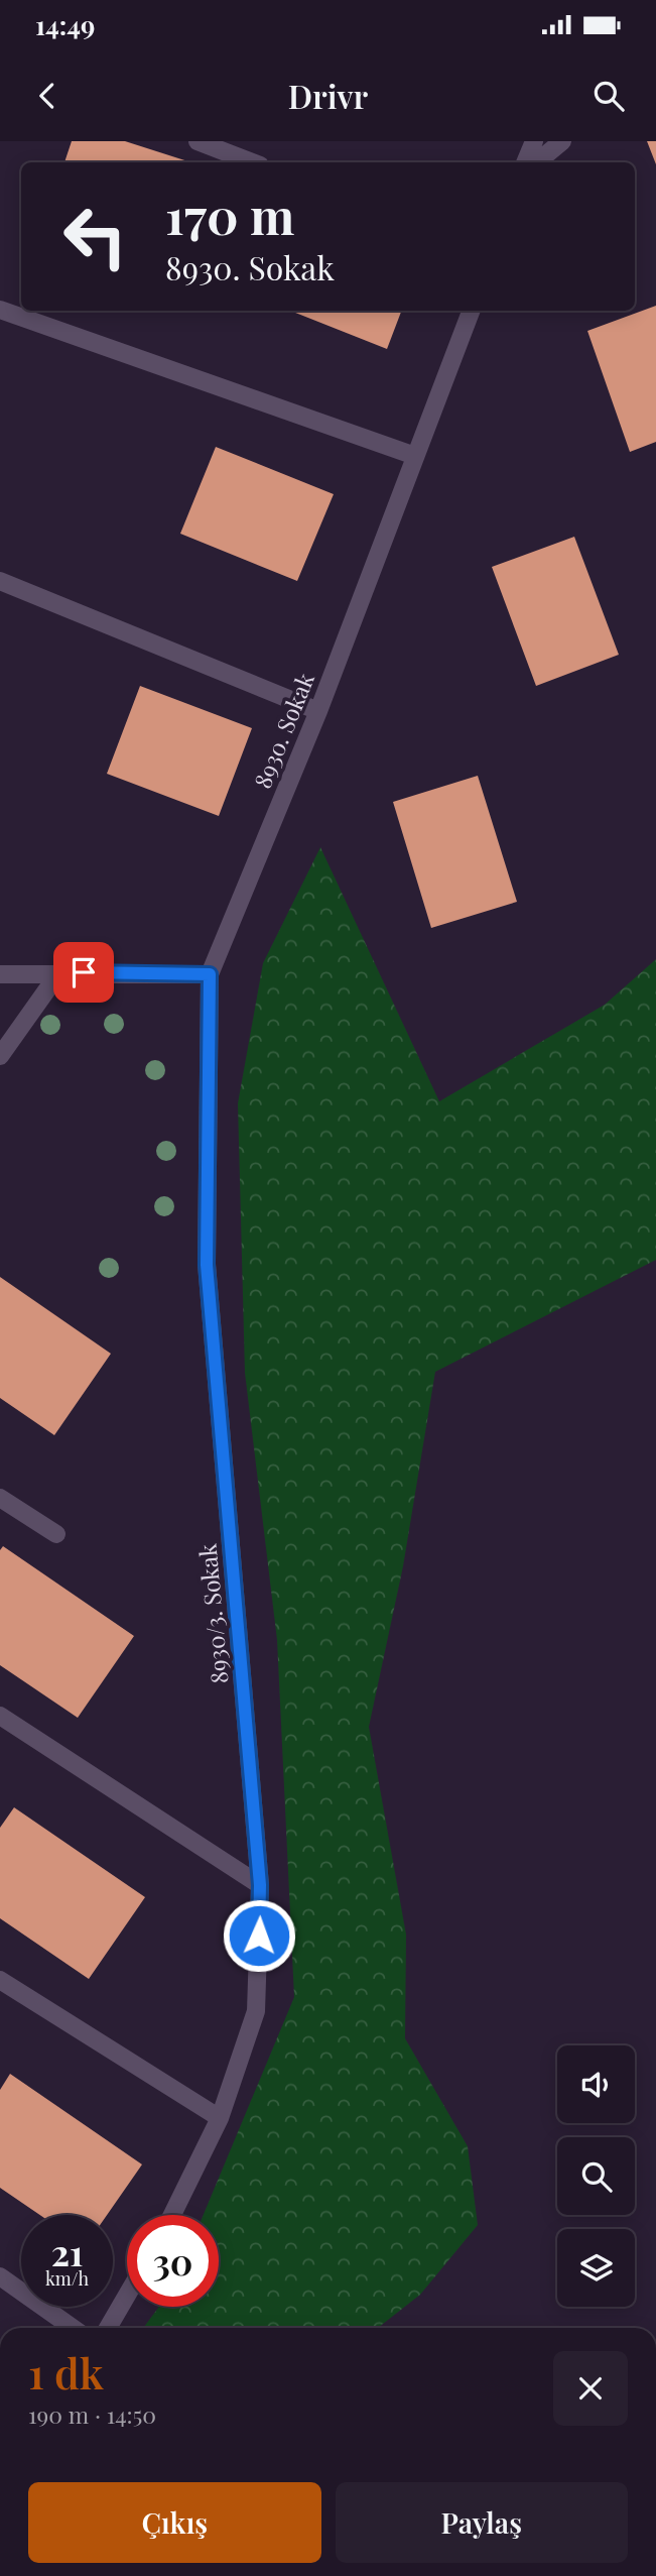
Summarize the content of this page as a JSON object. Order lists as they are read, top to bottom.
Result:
{
  "streets": {
    "street": ["8930. Sokak", "8930/3. Sokak"]
  },
  "crossings": [
    ["8930. Sokak", "8930/3. Sokak"]
  ],
  "page": {
    "status": "14:49",
    "header": "Drivr",
    "turn": ["170 m", "8930. Sokak"],
    "speed": "21 km/h",
    "limit": "30",
    "heading": ["1 dk", "190 m · 14:50"],
    "buttons": ["Çıkış", "Paylaş"]
  }
}
